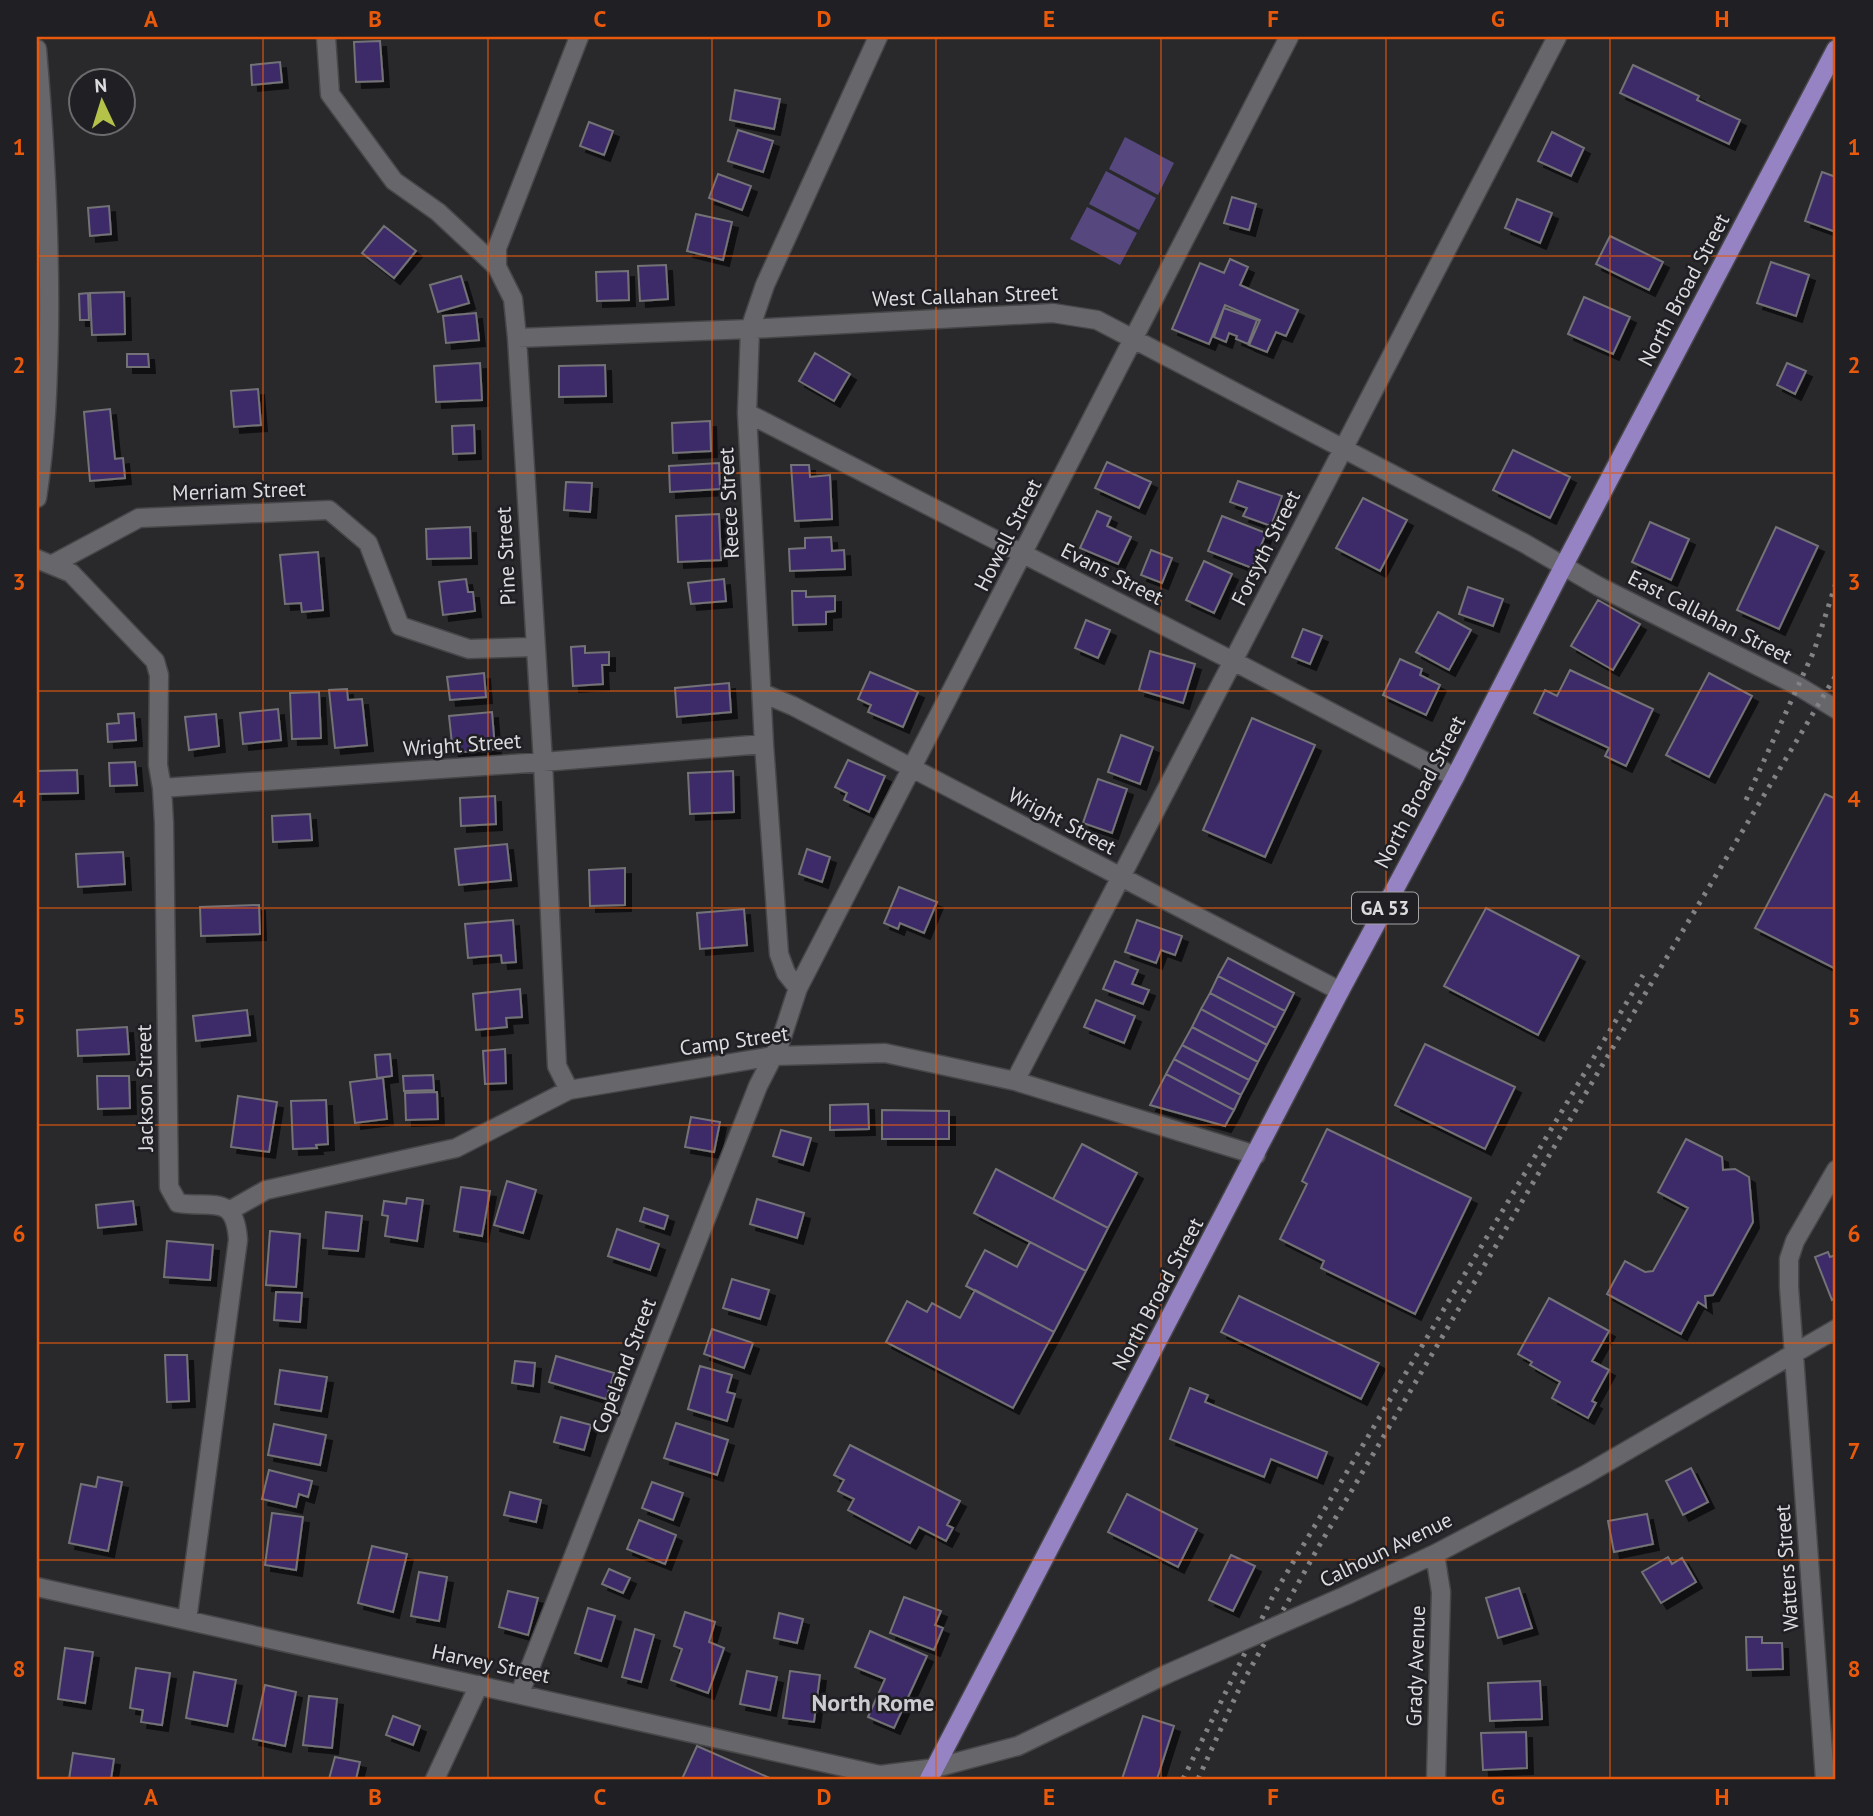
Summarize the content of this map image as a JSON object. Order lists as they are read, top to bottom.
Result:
{
  "streets": {
    "main road": ["North Broad Street", "GA 53"],
    "street": [
      "West Callahan Street",
      "Merriam Street",
      "Reece Street",
      "Howell Street",
      "Forsyth Street",
      "Pine Street",
      "Evans Street",
      "East Callahan Street",
      "Wright Street",
      "Camp Street",
      "Jackson Street",
      "Copeland Street",
      "Calhoun Avenue",
      "Watters Street",
      "Harvey Street",
      "Grady Avenue"
    ]
  },
  "crossings": [
    ["North Broad Street", "West Callahan Street"],
    ["North Broad Street", "Evans Street"],
    ["North Broad Street", "East Callahan Street"],
    ["North Broad Street", "Wright Street"],
    ["North Broad Street", "Camp Street"],
    ["North Broad Street", "Calhoun Avenue"],
    ["North Broad Street", "Harvey Street"],
    ["West Callahan Street", "Reece Street"],
    ["West Callahan Street", "Howell Street"],
    ["West Callahan Street", "Forsyth Street"],
    ["West Callahan Street", "Pine Street"],
    ["West Callahan Street", "East Callahan Street"],
    ["Merriam Street", "Pine Street"],
    ["Merriam Street", "Jackson Street"],
    ["Reece Street", "Howell Street"],
    ["Reece Street", "Evans Street"],
    ["Reece Street", "Wright Street"],
    ["Howell Street", "Evans Street"],
    ["Howell Street", "Wright Street"],
    ["Howell Street", "Camp Street"],
    ["Howell Street", "Copeland Street"],
    ["Forsyth Street", "Evans Street"],
    ["Forsyth Street", "Wright Street"],
    ["Forsyth Street", "Camp Street"],
    ["Pine Street", "Wright Street"],
    ["Pine Street", "Camp Street"],
    ["Wright Street", "Jackson Street"],
    ["Camp Street", "Jackson Street"],
    ["Camp Street", "Copeland Street"],
    ["Copeland Street", "Harvey Street"],
    ["Calhoun Avenue", "Watters Street"],
    ["Calhoun Avenue", "Harvey Street"],
    ["Calhoun Avenue", "Grady Avenue"]
  ],
  "districts": ["North Rome"],
  "north": "top",
  "grid": {
    "columns": [
      "A",
      "B",
      "C",
      "D",
      "E",
      "F",
      "G",
      "H"
    ],
    "rows": [
      "1",
      "2",
      "3",
      "4",
      "5",
      "6",
      "7",
      "8"
    ]
  }
}
